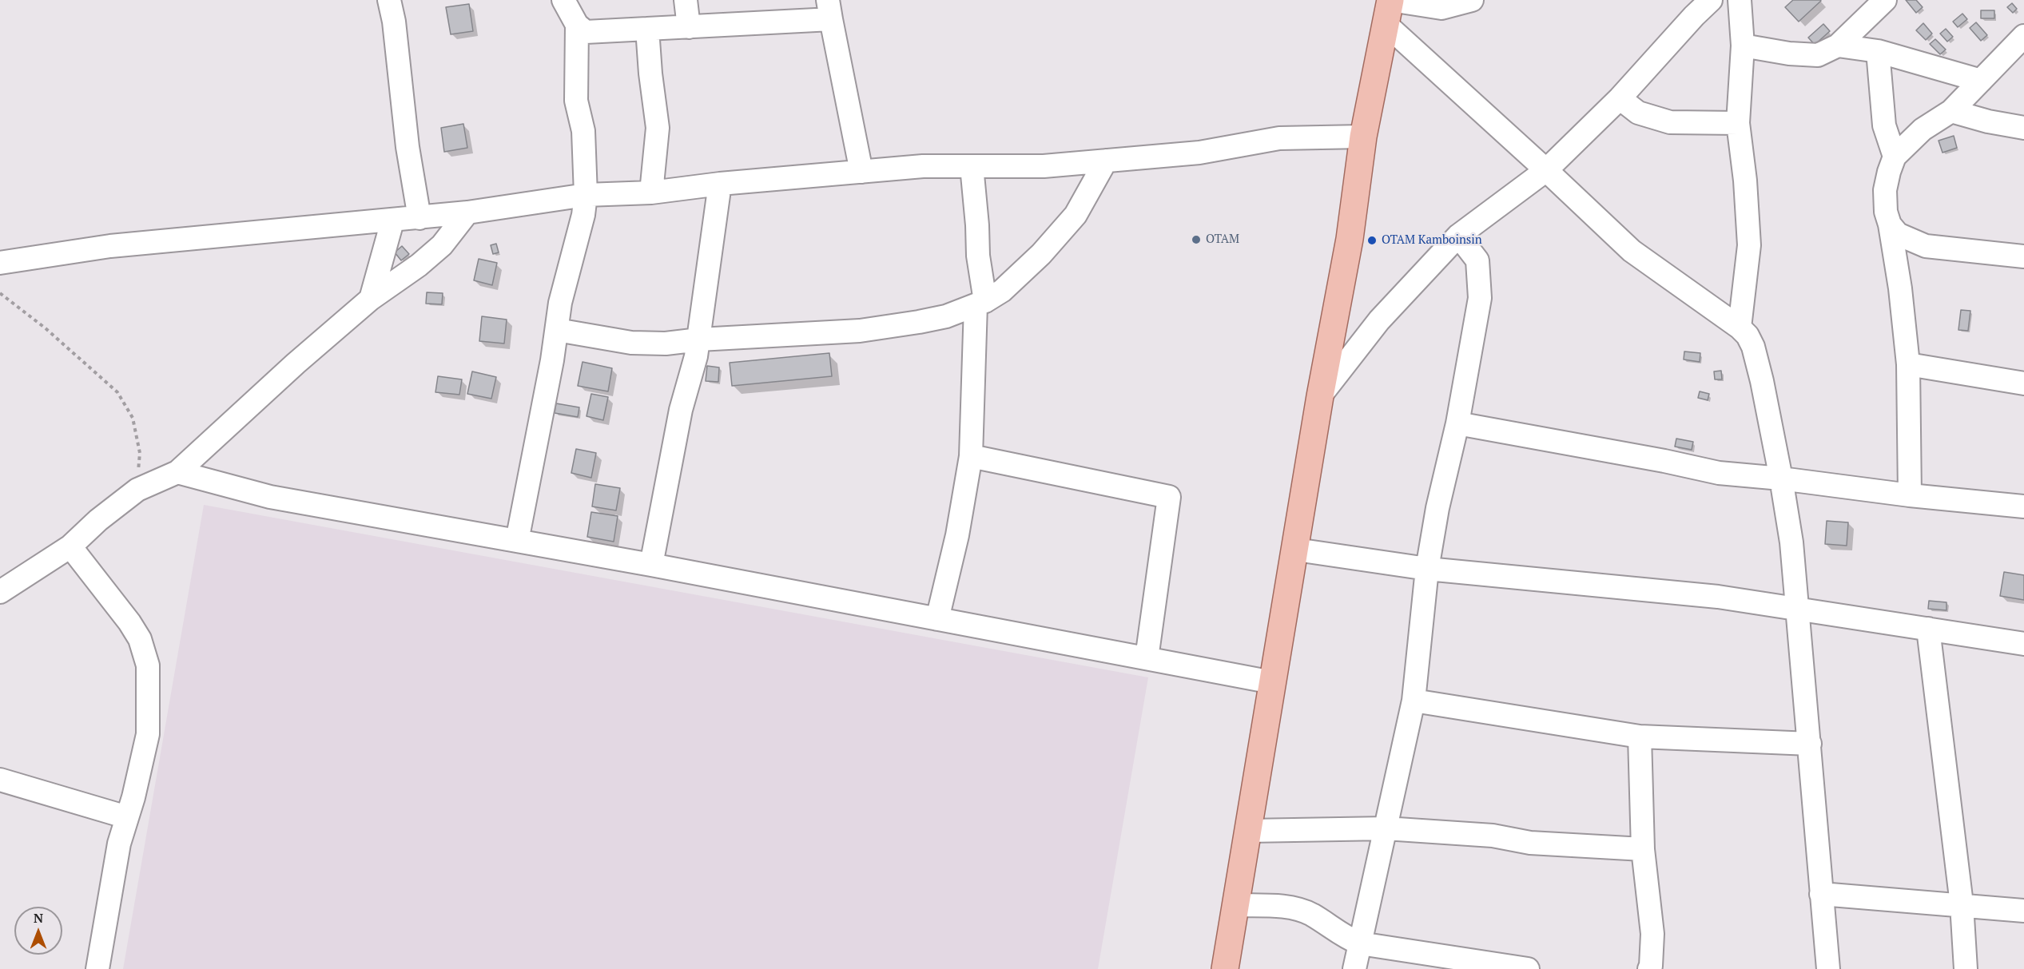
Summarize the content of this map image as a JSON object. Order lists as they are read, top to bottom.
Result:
{
  "places": ["OTAM", "OTAM Kamboinsin"],
  "north": "top"
}
